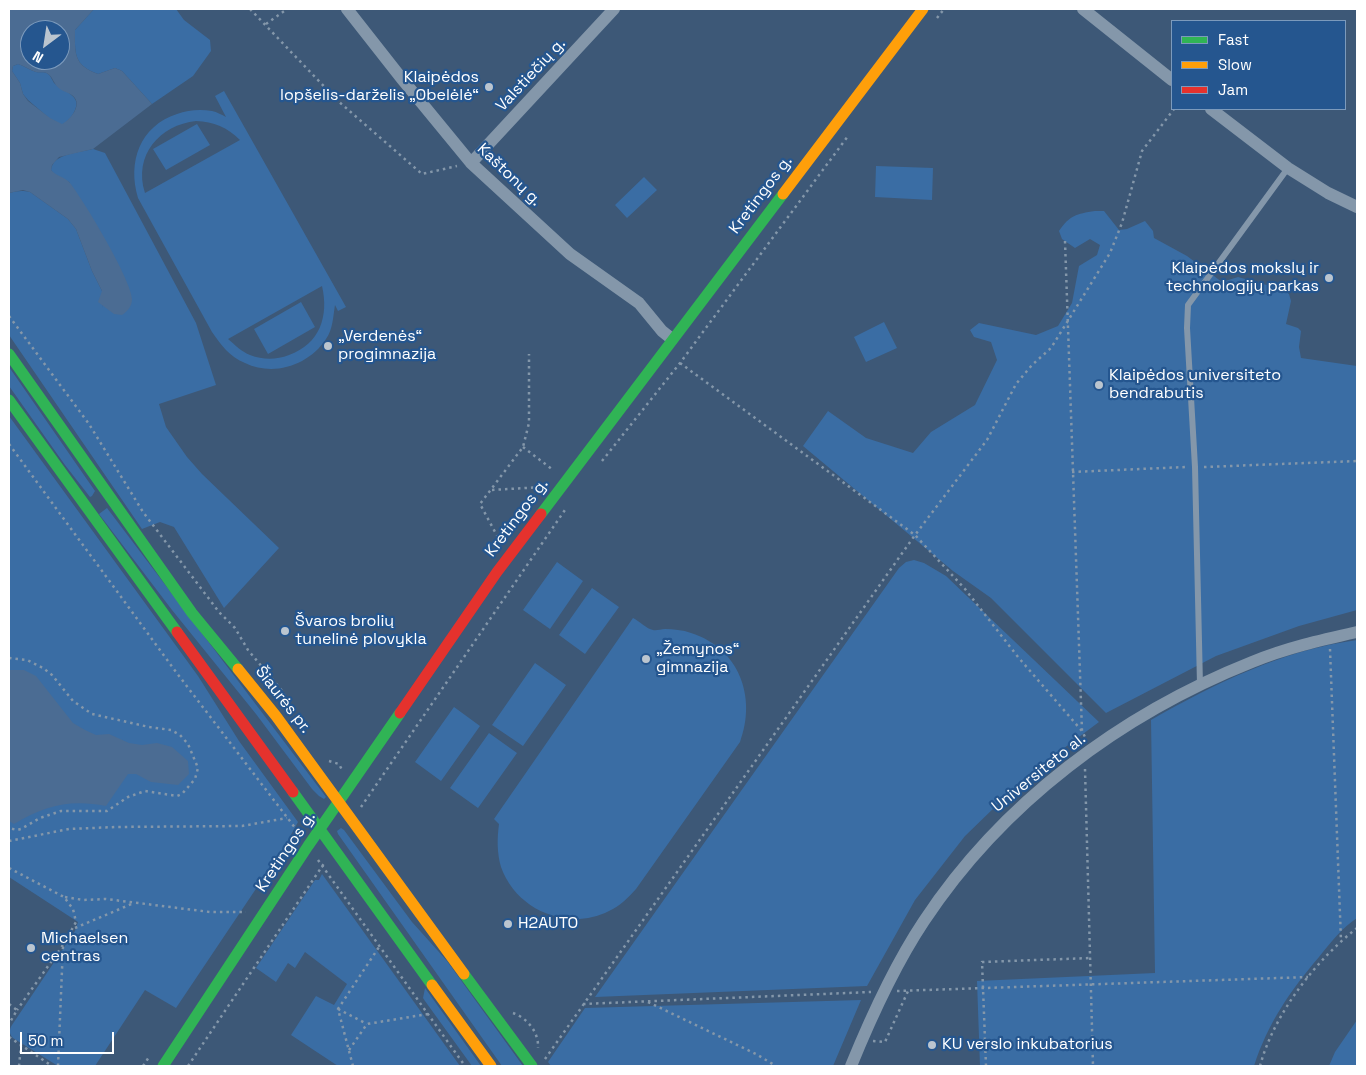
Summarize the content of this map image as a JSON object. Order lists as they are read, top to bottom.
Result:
{
  "streets": {
    "main road": ["Kretingos g.", "Šiaurės pr."],
    "street": ["Valstiečių g.", "Kaštonų g.", "Universiteto al."]
  },
  "crossings": [
    ["Valstiečių g.", "Kaštonų g."],
    ["Kaštonų g.", "Kretingos g."],
    ["Kretingos g.", "Šiaurės pr."]
  ],
  "places": [
    "Klaipėdos lopšelis-darželis „Obelėlė“",
    "Klaipėdos mokslų ir technologijų parkas",
    "„Verdenės“ progimnazija",
    "Klaipėdos universiteto bendrabutis",
    "Švaros brolių tunelinė plovykla",
    "„Žemynos“ gimnazija",
    "H2AUTO",
    "Michaelsen centras",
    "KU verslo inkubatorius"
  ],
  "legend": ["Fast", "Slow", "Jam"],
  "scale_bar": "50 m",
  "north": "bottom left"
}
